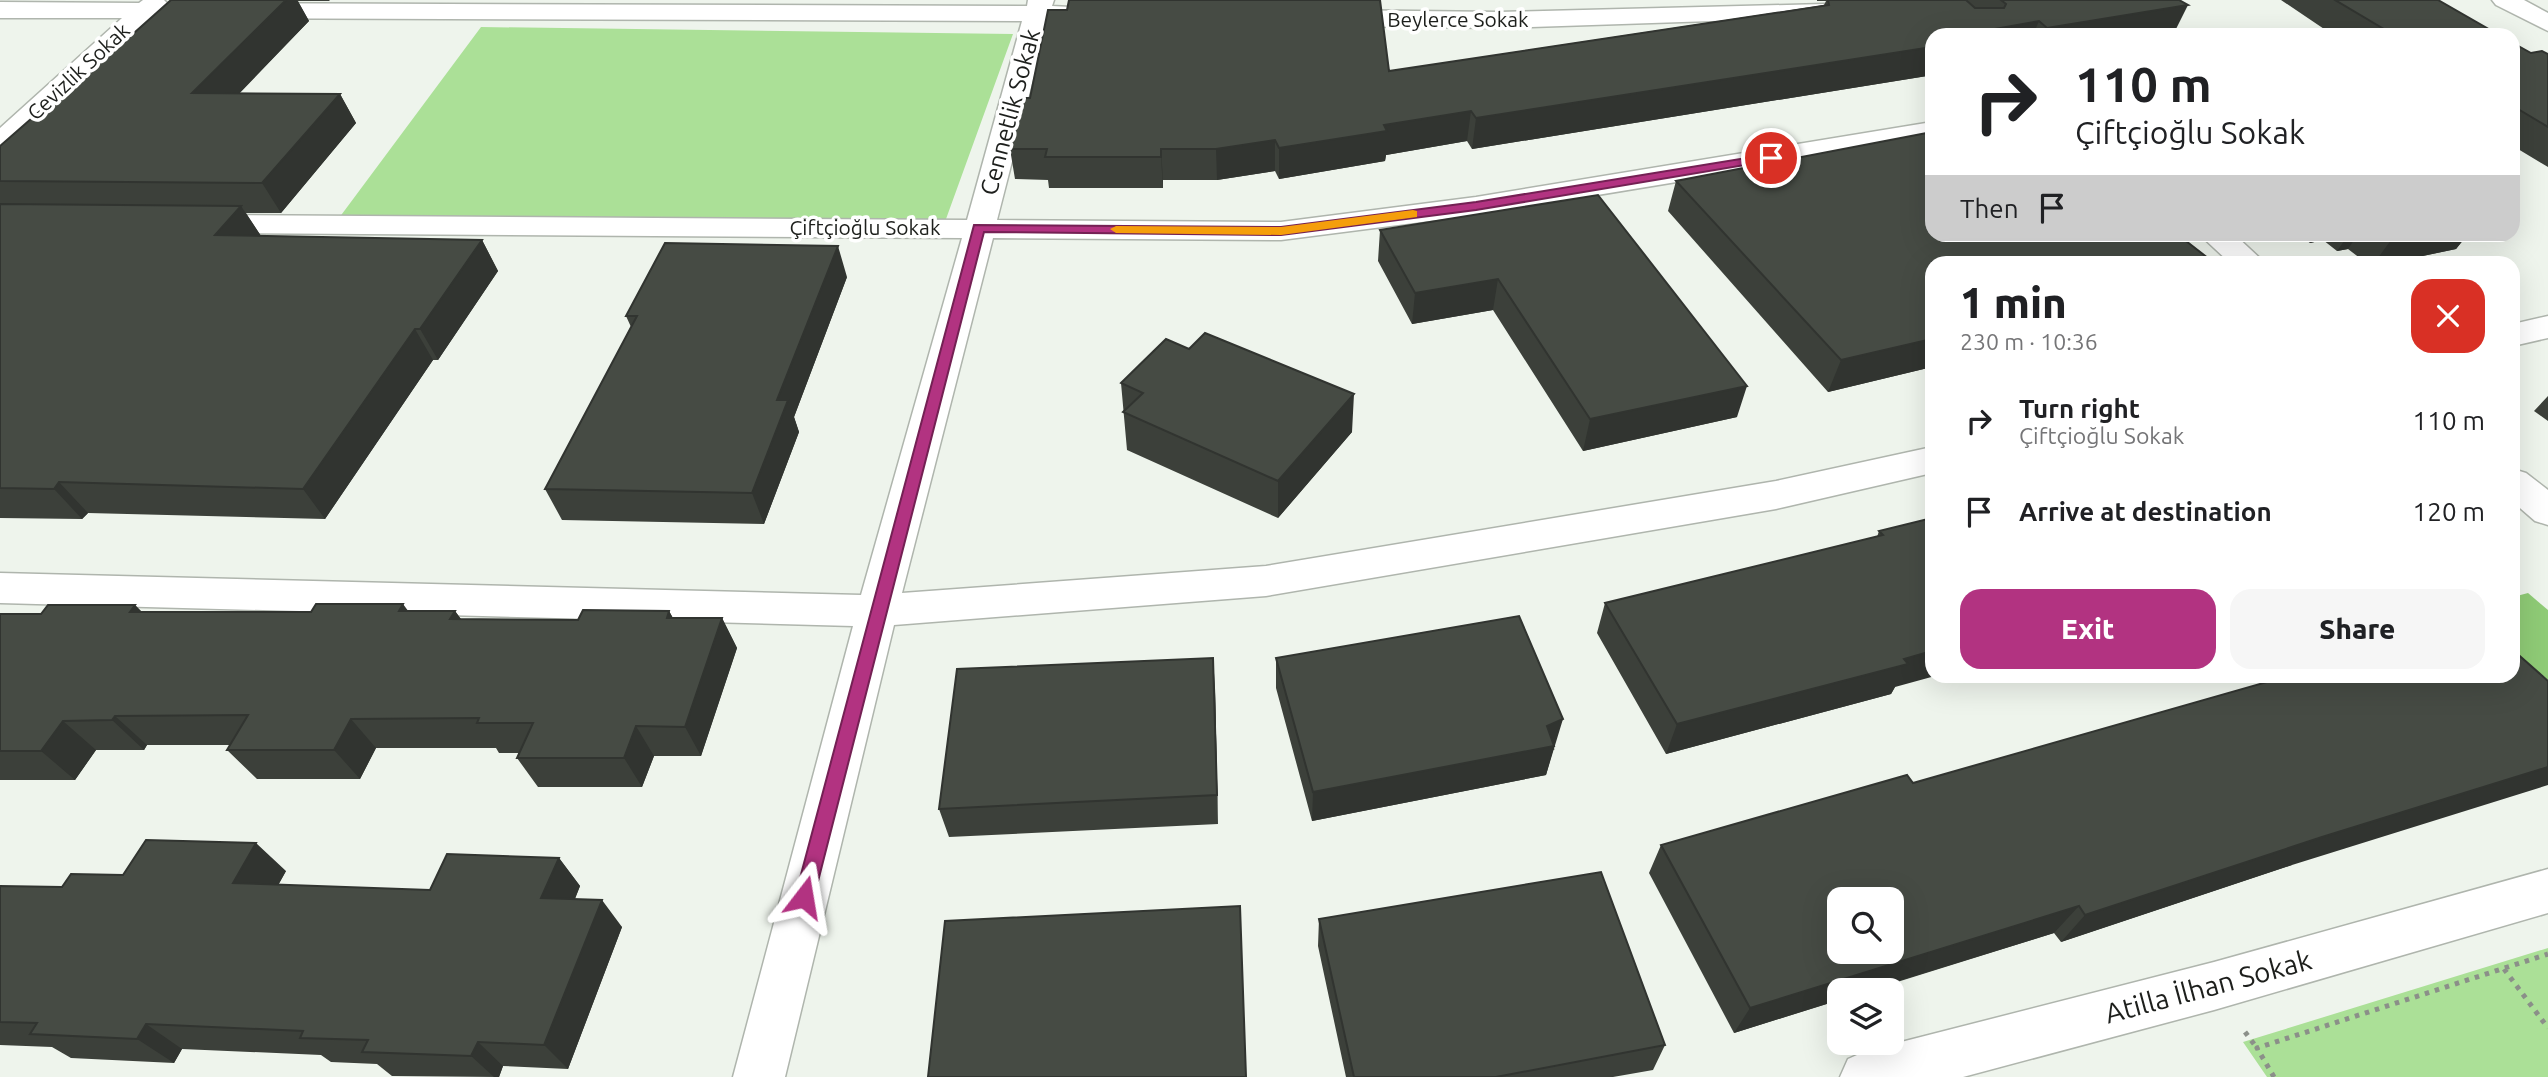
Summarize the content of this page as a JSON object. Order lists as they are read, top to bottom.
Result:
{
  "streets": {
    "street": [
      "Beylerce Sokak",
      "Cevizlik Sokak",
      "Cennetlik Sokak",
      "Çiftçioğlu Sokak",
      "Atilla İlhan Sokak"
    ]
  },
  "crossings": [
    ["Cennetlik Sokak", "Çiftçioğlu Sokak"]
  ],
  "page": {
    "turn": ["110 m", "Çiftçioğlu Sokak"],
    "then": "Then",
    "heading": ["1 min", "230 m · 10:36"],
    "list": [
      {
        "name": "Turn right",
        "note": "Çiftçioğlu Sokak",
        "value": "110 m"
      },
      {
        "name": "Arrive at destination",
        "value": "120 m"
      }
    ],
    "buttons": ["Exit", "Share"]
  }
}
